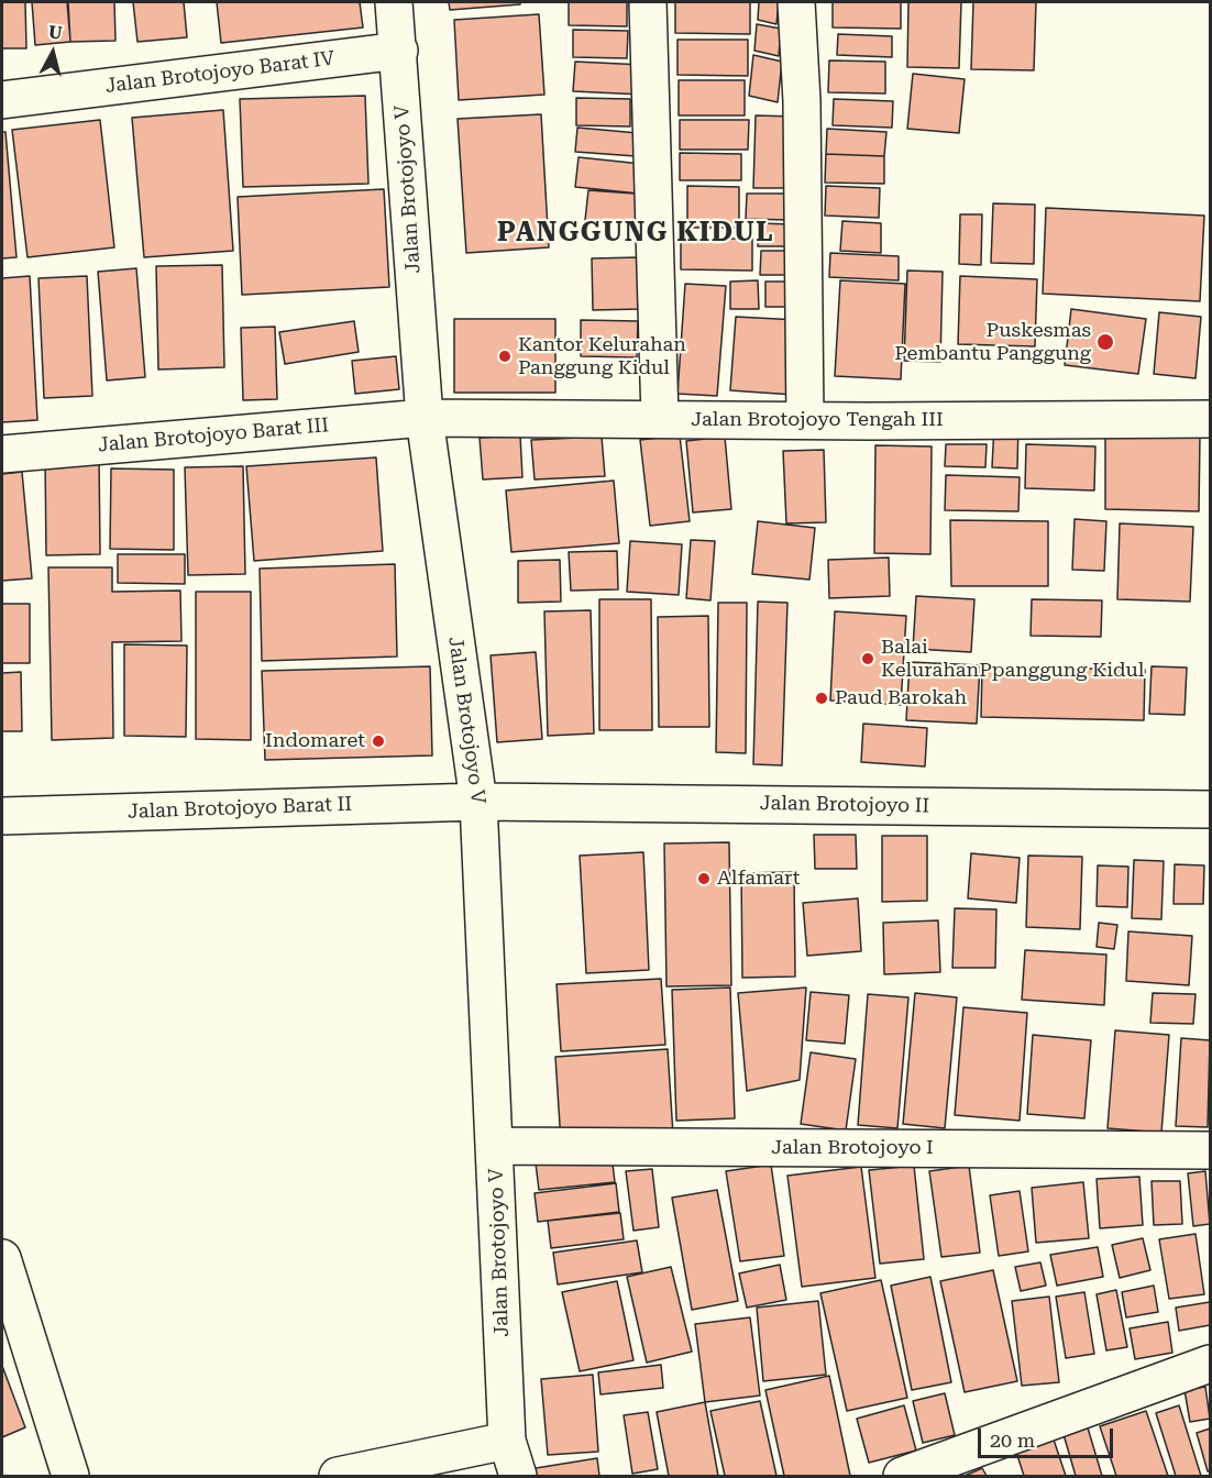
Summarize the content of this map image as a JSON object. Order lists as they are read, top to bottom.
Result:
{
  "streets": {
    "street": [
      "Jalan Brotojoyo Barat IV",
      "Jalan Brotojoyo V",
      "Jalan Brotojoyo Tengah III",
      "Jalan Brotojoyo Barat III",
      "Jalan Brotojoyo II",
      "Jalan Brotojoyo Barat II",
      "Jalan Brotojoyo I"
    ]
  },
  "crossings": [
    ["Jalan Brotojoyo Barat IV", "Jalan Brotojoyo V"],
    ["Jalan Brotojoyo V", "Jalan Brotojoyo Tengah III"],
    ["Jalan Brotojoyo V", "Jalan Brotojoyo Barat III"],
    ["Jalan Brotojoyo V", "Jalan Brotojoyo II"],
    ["Jalan Brotojoyo V", "Jalan Brotojoyo Barat II"],
    ["Jalan Brotojoyo V", "Jalan Brotojoyo I"],
    ["Jalan Brotojoyo Tengah III", "Jalan Brotojoyo Barat III"],
    ["Jalan Brotojoyo II", "Jalan Brotojoyo Barat II"]
  ],
  "districts": ["PANGGUNG KIDUL"],
  "places": [
    "Puskesmas Pembantu Panggung",
    "Kantor Kelurahan Panggung Kidul",
    "Balai KelurahanPpanggung Kidul",
    "Paud Barokah",
    "Indomaret",
    "Alfamart"
  ],
  "scale_bar": "20 m",
  "north": "top"
}
